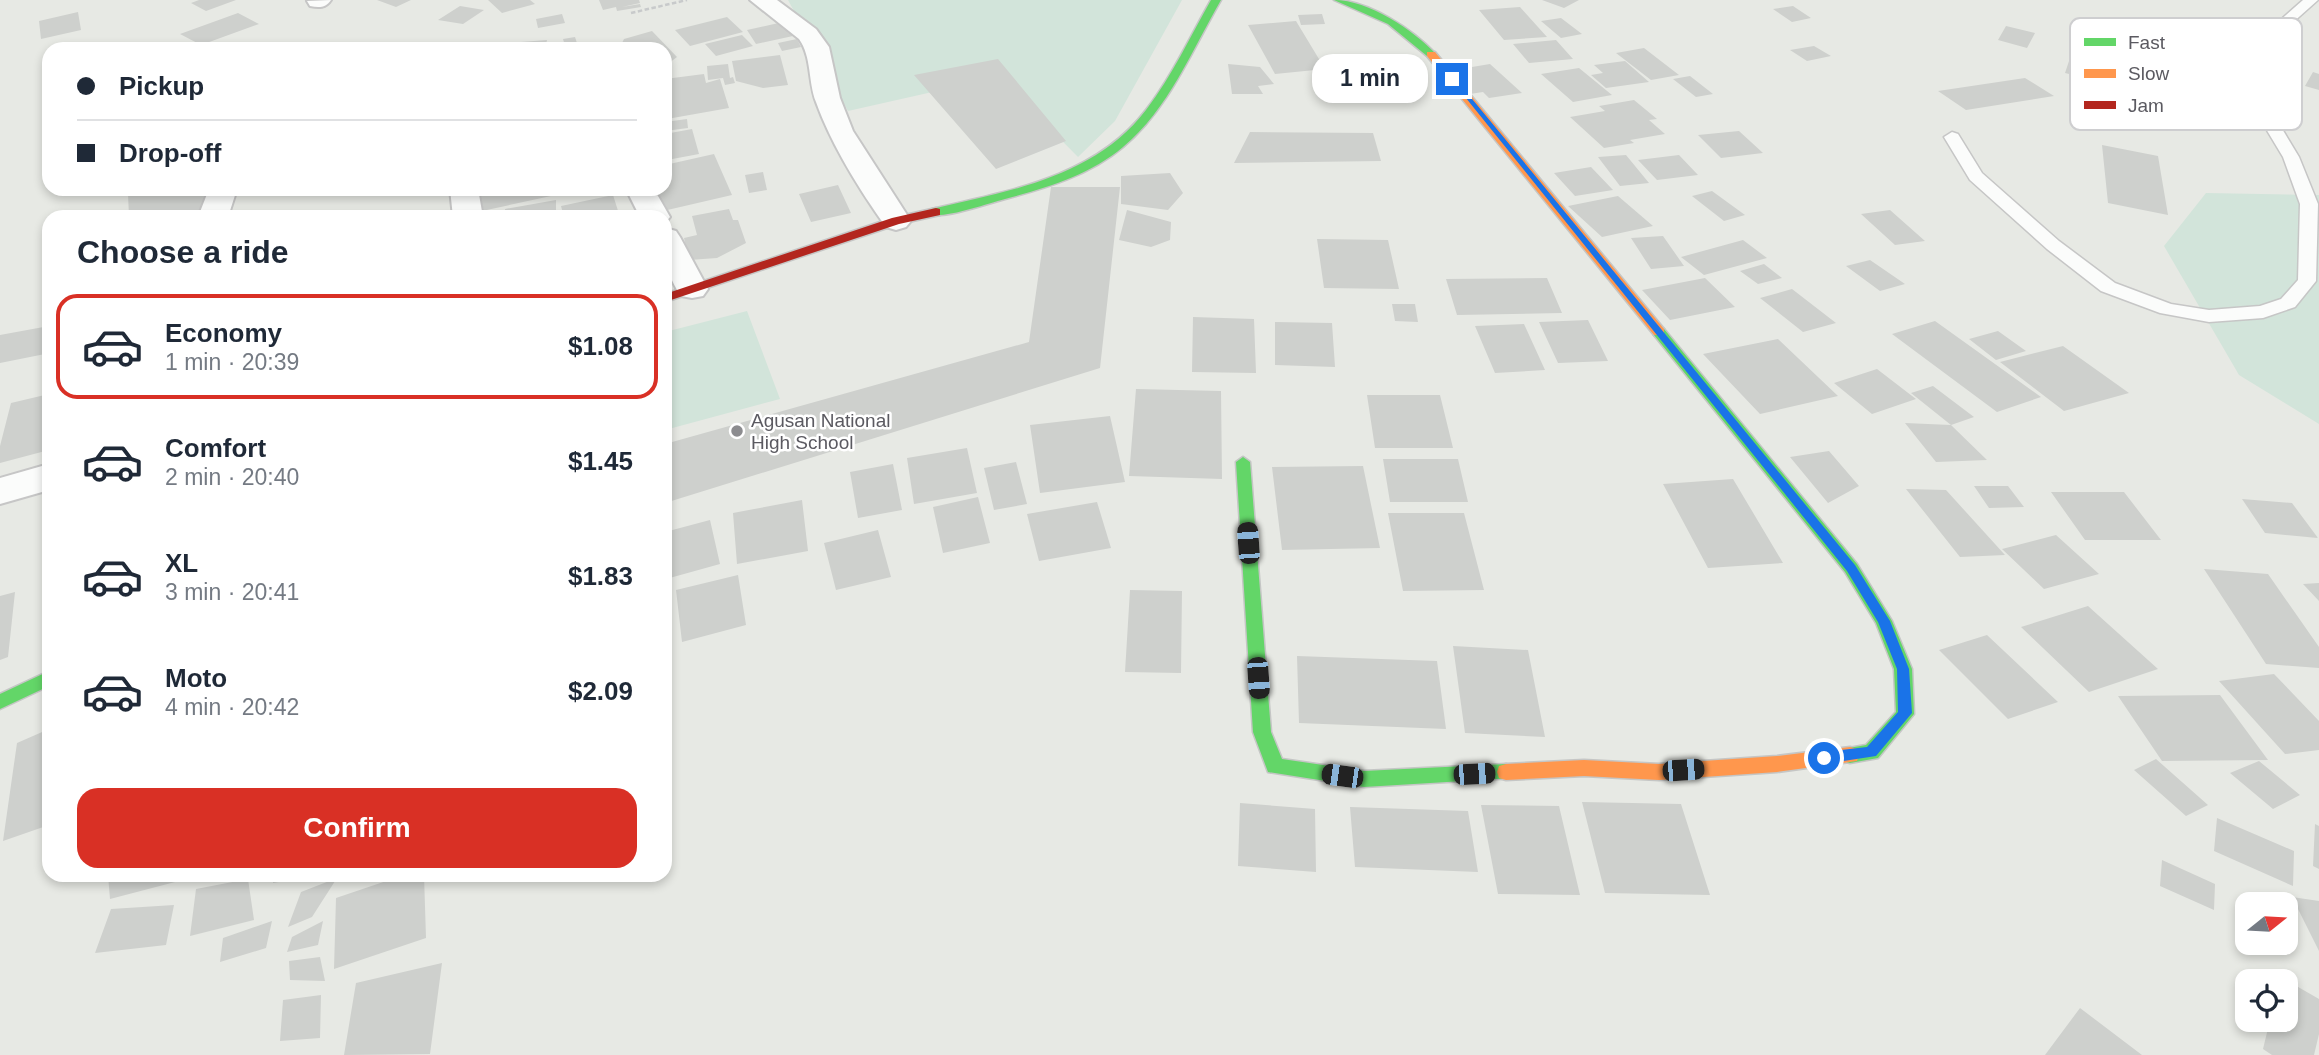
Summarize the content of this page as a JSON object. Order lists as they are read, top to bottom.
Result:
{
  "places": ["Agusan National High School"],
  "legend": ["Fast", "Slow", "Jam"],
  "north": "right",
  "page": {
    "banner": ["Pickup", "Drop-off"],
    "bubble": "1 min",
    "heading": "Choose a ride",
    "list": [
      {
        "name": "Economy",
        "note": "1 min · 20:39",
        "value": "$1.08"
      },
      {
        "name": "Comfort",
        "note": "2 min · 20:40",
        "value": "$1.45"
      },
      {
        "name": "XL",
        "note": "3 min · 20:41",
        "value": "$1.83"
      },
      {
        "name": "Moto",
        "note": "4 min · 20:42",
        "value": "$2.09"
      }
    ],
    "buttons": "Confirm"
  }
}
